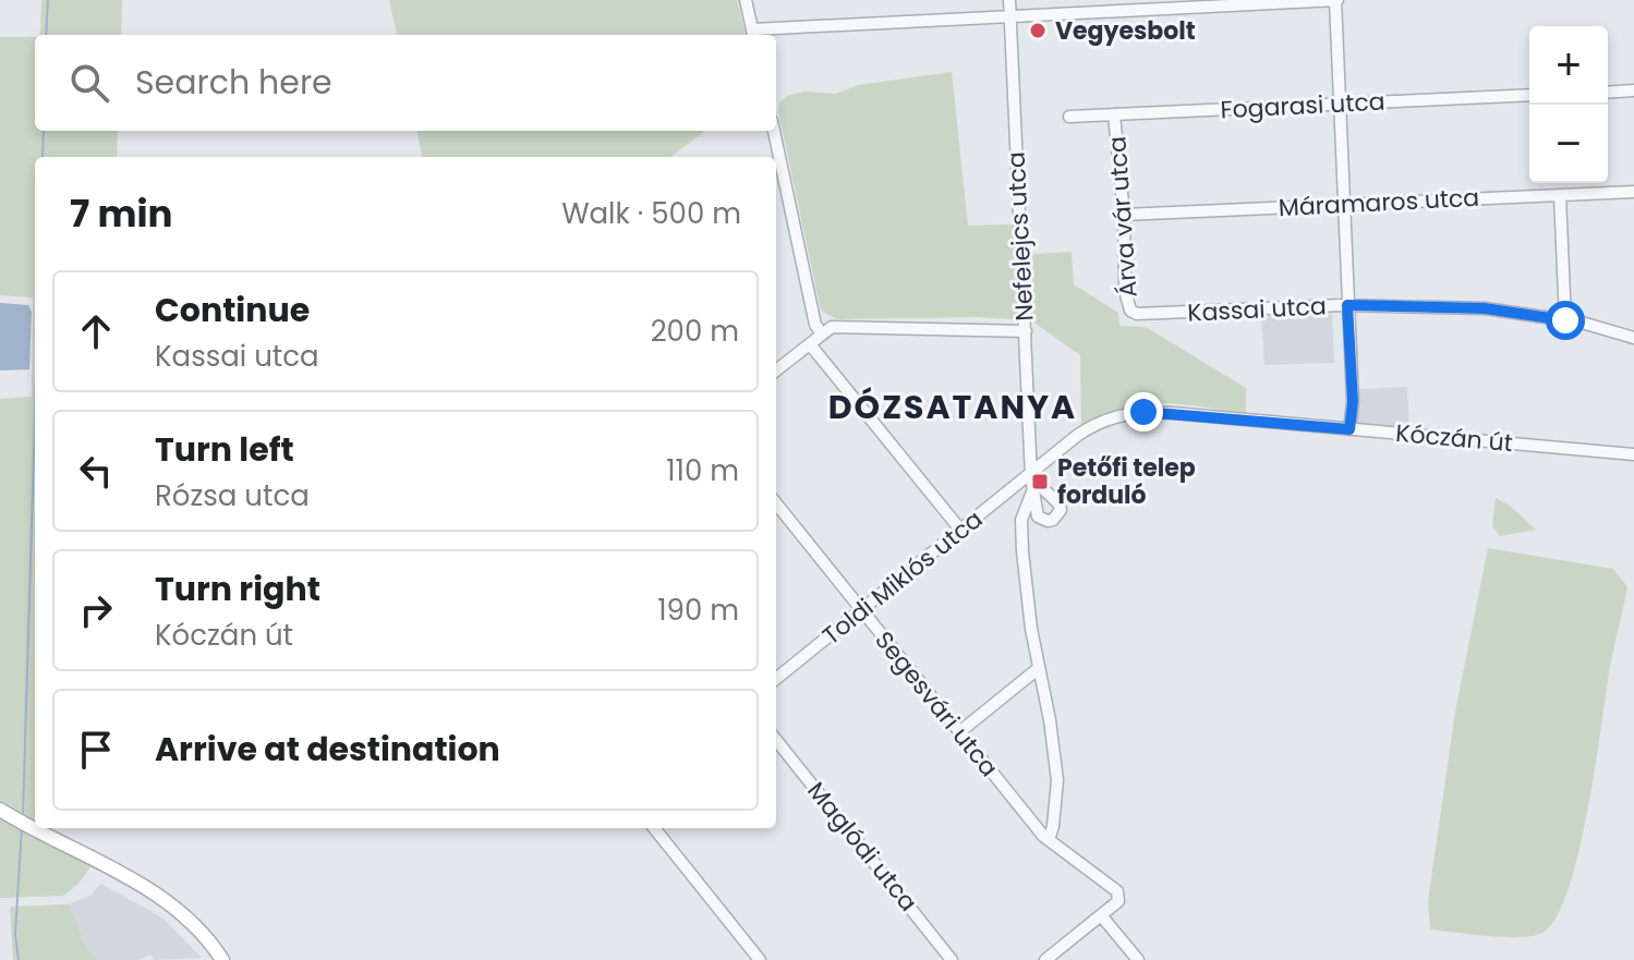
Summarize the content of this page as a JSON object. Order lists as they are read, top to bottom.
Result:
{
  "streets": {
    "street": [
      "Fogarasi utca",
      "Máramaros utca",
      "Árva vár utca",
      "Nefelejcs utca",
      "Kassai utca",
      "Kóczán út",
      "Toldi Miklós utca",
      "Segesvári utca",
      "Maglódi utca"
    ]
  },
  "crossings": [
    ["Fogarasi utca", "Árva vár utca"],
    ["Máramaros utca", "Árva vár utca"],
    ["Árva vár utca", "Kassai utca"],
    ["Nefelejcs utca", "Kóczán út"],
    ["Nefelejcs utca", "Toldi Miklós utca"],
    ["Nefelejcs utca", "Segesvári utca"],
    ["Kóczán út", "Toldi Miklós utca"],
    ["Toldi Miklós utca", "Segesvári utca"]
  ],
  "districts": ["DÓZSATANYA"],
  "places": {
    "other": ["Vegyesbolt"],
    "transit": ["Petőfi telep forduló"]
  },
  "page": {
    "map_buttons": ["+", "−"],
    "search": "Search here",
    "heading": ["7 min", "Walk · 500 m"],
    "list": [
      ["Continue", "Kassai utca", "200 m"],
      ["Turn left", "Rózsa utca", "110 m"],
      ["Turn right", "Kóczán út", "190 m"],
      "Arrive at destination"
    ]
  }
}
